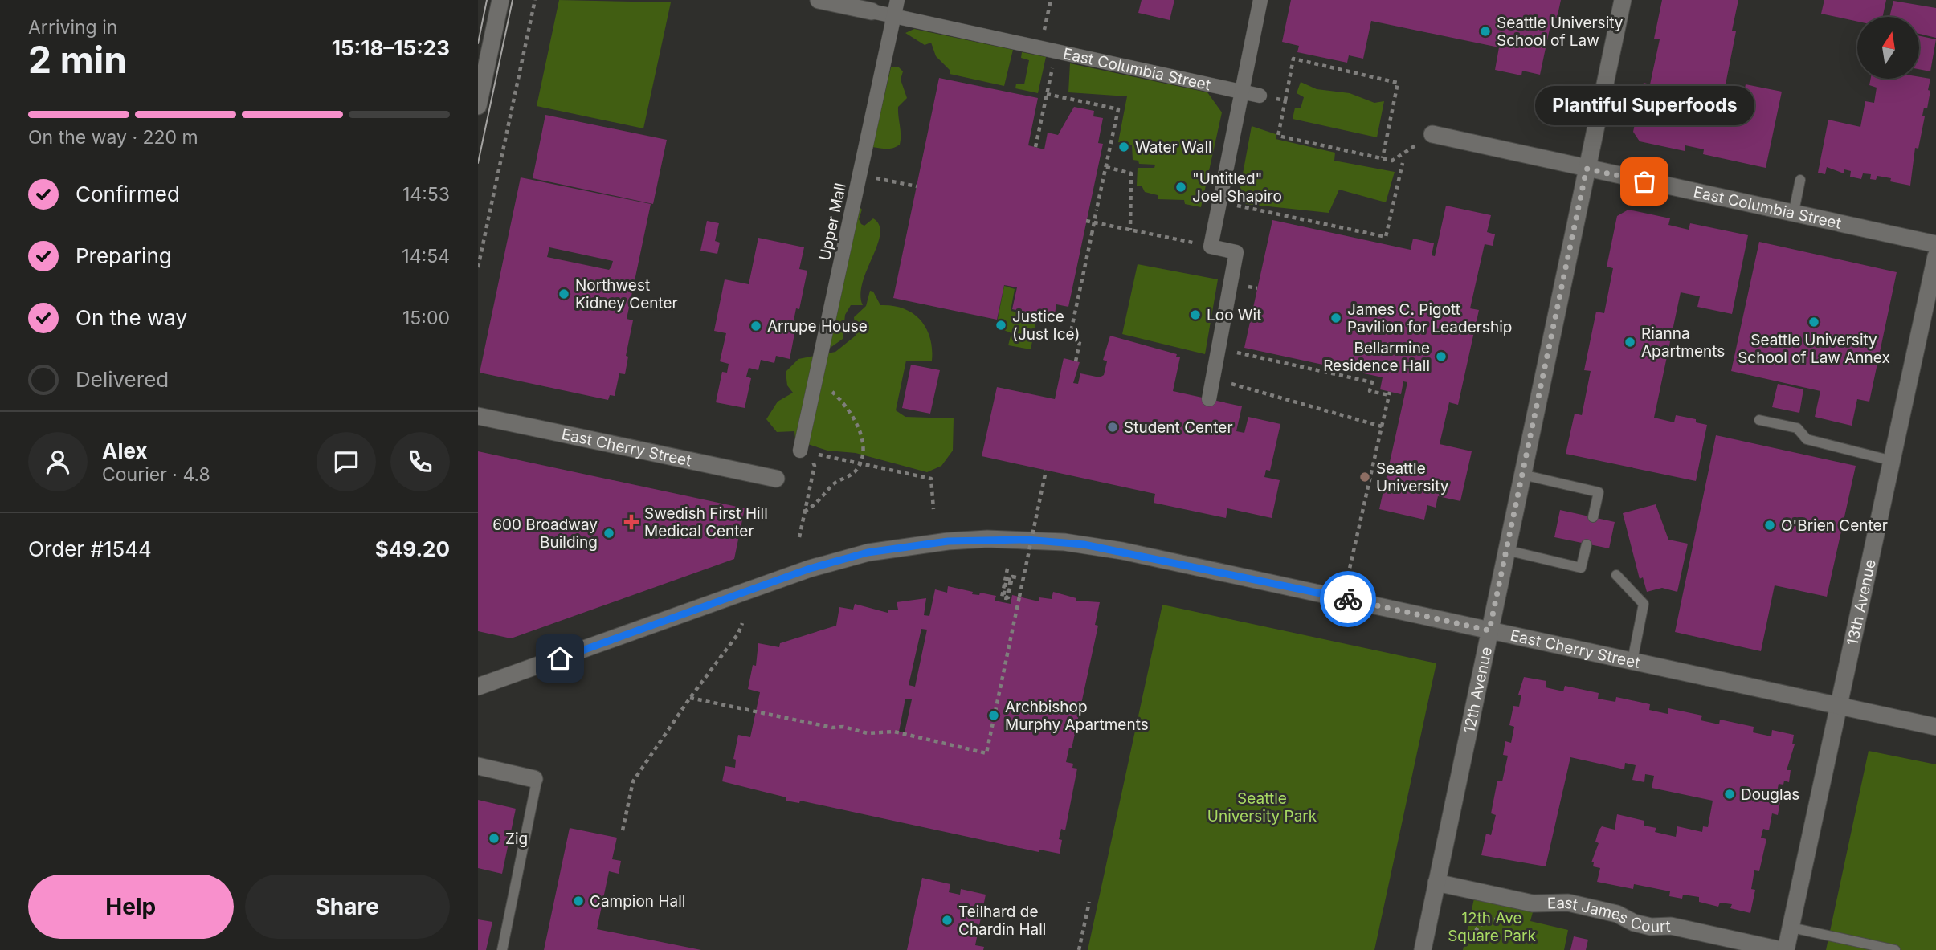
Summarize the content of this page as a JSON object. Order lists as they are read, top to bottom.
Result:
{
  "streets": {
    "main road": [
      "East Columbia Street",
      "East Cherry Street",
      "13th Avenue",
      "12th Avenue",
      "East James Court"
    ],
    "street": ["Upper Mall"]
  },
  "crossings": [
    ["East Columbia Street", "Upper Mall"],
    ["East Columbia Street", "12th Avenue"],
    ["East Cherry Street", "13th Avenue"],
    ["East Cherry Street", "12th Avenue"],
    ["12th Avenue", "East James Court"]
  ],
  "parks": ["Seattle University Park", "12th Ave Square Park"],
  "places": {
    "other": [
      "Seattle University School of Law",
      "Water Wall",
      "Plantiful Superfoods",
      "\"Untitled\" Joel Shapiro",
      "Northwest Kidney Center",
      "Loo Wit",
      "James C. Pigott Pavilion for Leadership",
      "Seattle University School of Law Annex",
      "Justice (Just Ice)",
      "Arrupe House",
      "Rianna Apartments",
      "Bellarmine Residence Hall",
      "Student Center",
      "Seattle University",
      "O'Brien Center",
      "600 Broadway Building",
      "Archbishop Murphy Apartments",
      "Douglas",
      "Zig",
      "Campion Hall",
      "Teilhard de Chardin Hall"
    ],
    "health": ["Swedish First Hill Medical Center"]
  },
  "north": "top",
  "page": {
    "heading": ["2 min", "Arriving in", "15:18–15:23"],
    "panel": [
      "Alex",
      "Courier · 4.8",
      "Order #1544",
      "$49.20"
    ],
    "bubble": "Plantiful Superfoods",
    "bar": "On the way · 220 m",
    "list": [
      ["Confirmed", "14:53"],
      ["Preparing", "14:54"],
      ["On the way", "15:00"],
      "Delivered"
    ],
    "buttons": ["Help", "Share"]
  }
}
